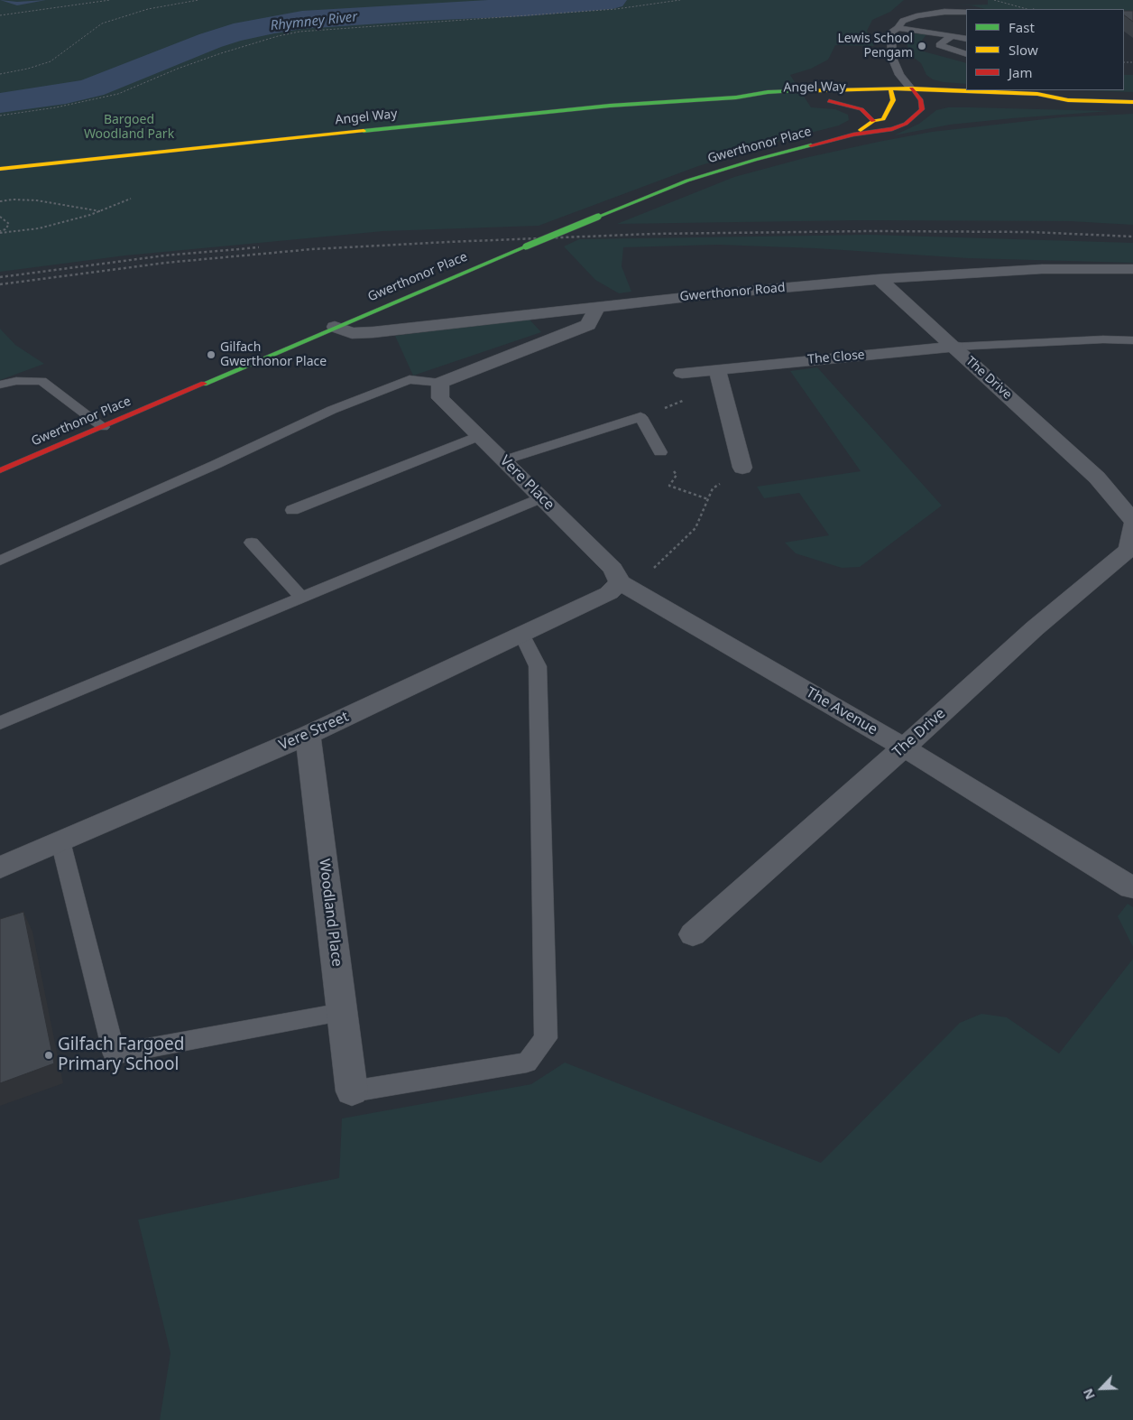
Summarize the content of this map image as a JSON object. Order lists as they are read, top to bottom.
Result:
{
  "streets": {
    "main road": ["Angel Way", "Gwerthonor Place"],
    "street": [
      "Gwerthonor Road",
      "The Close",
      "The Drive",
      "Vere Place",
      "The Avenue",
      "Vere Street",
      "Woodland Place"
    ]
  },
  "crossings": [
    ["Angel Way", "Gwerthonor Place"],
    ["Gwerthonor Place", "Gwerthonor Road"],
    ["Gwerthonor Road", "The Drive"],
    ["The Close", "The Drive"],
    ["The Drive", "The Avenue"],
    ["Vere Place", "The Avenue"],
    ["Vere Place", "Vere Street"],
    ["The Avenue", "Vere Street"],
    ["Vere Street", "Woodland Place"]
  ],
  "water": ["Rhymney River"],
  "parks": ["Bargoed Woodland Park"],
  "places": ["Lewis School Pengam", "Gilfach Gwerthonor Place", "Gilfach Fargoed Primary School"],
  "legend": ["Fast", "Slow", "Jam"],
  "north": "bottom left"
}
